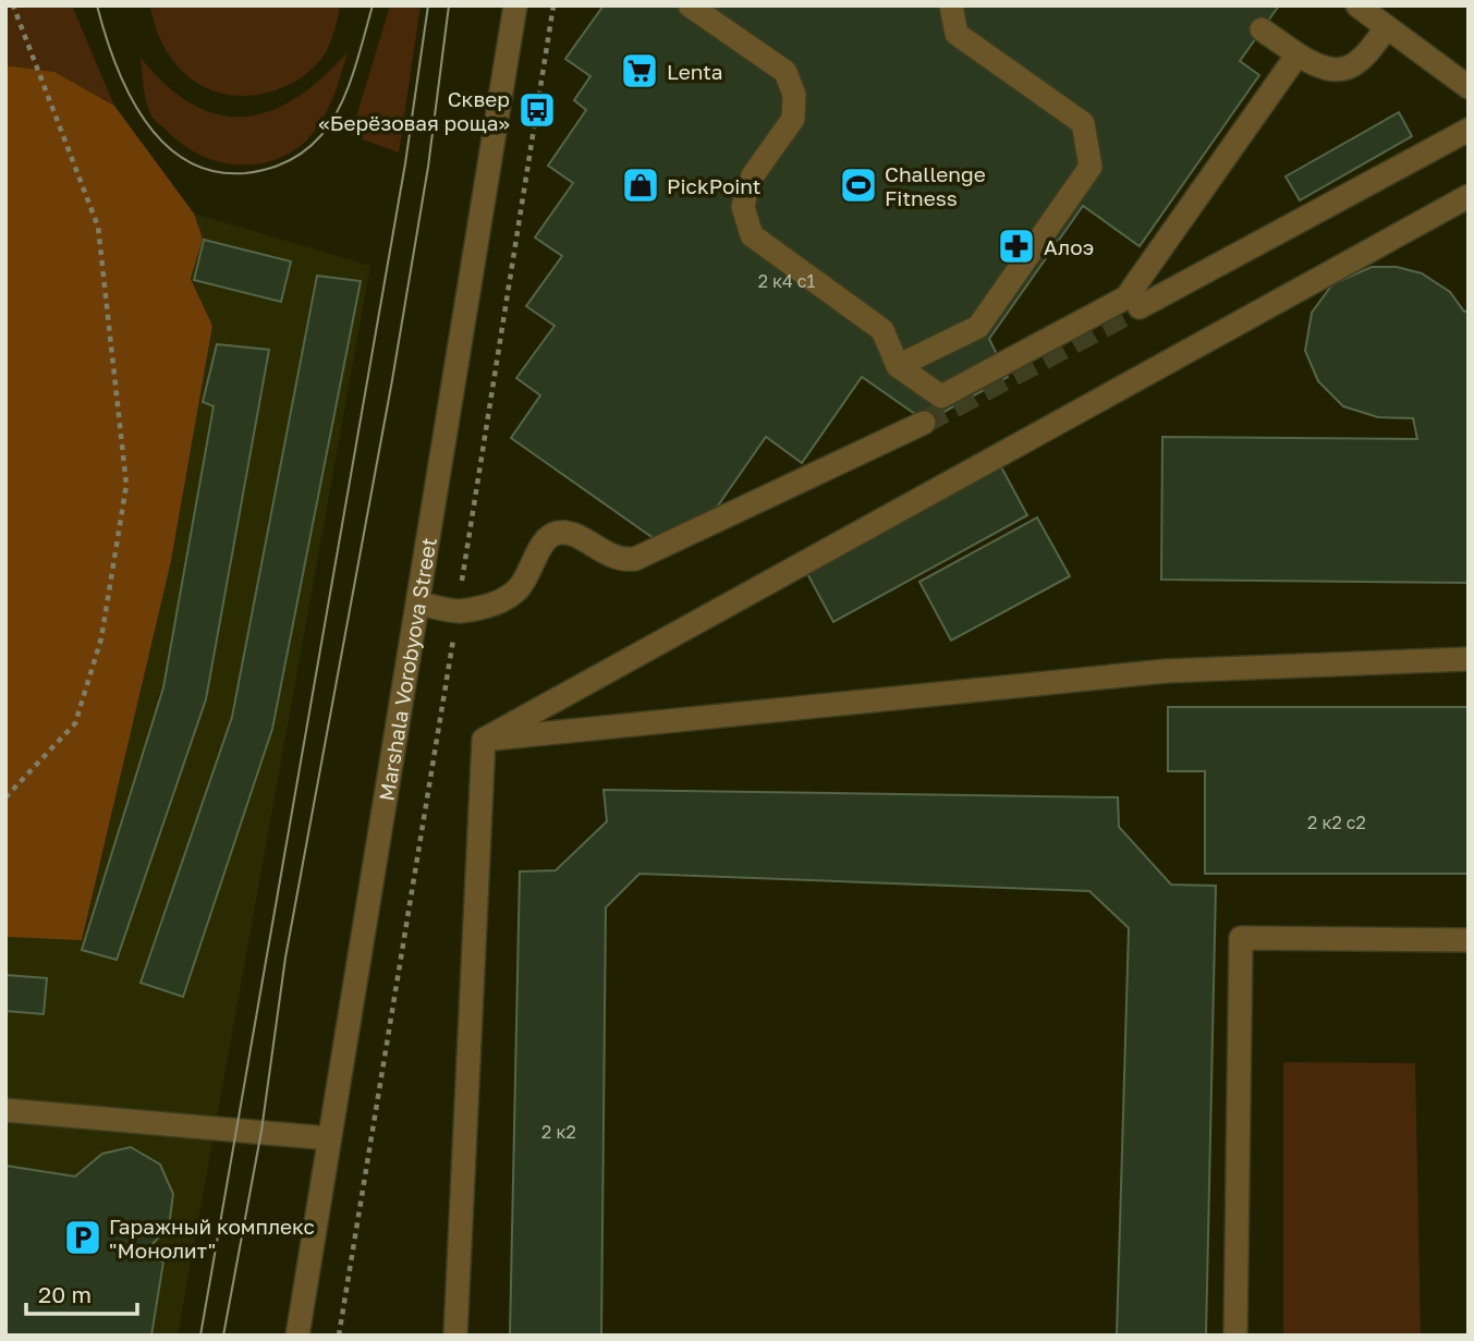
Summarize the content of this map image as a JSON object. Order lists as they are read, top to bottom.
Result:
{
  "streets": {
    "street": ["Marshala Vorobyova Street"]
  },
  "places": {
    "supermarket": ["Lenta"],
    "bus stop": ["Сквер «Берёзовая роща»"],
    "shop": ["PickPoint"],
    "sports": ["Challenge Fitness"],
    "pharmacy": ["Алоэ"],
    "parking": ["Гаражный комплекс \"Монолит\""]
  },
  "house_numbers": ["2 к4 с1", "2 к2 с2", "2 к2"],
  "scale_bar": "20 m"
}
